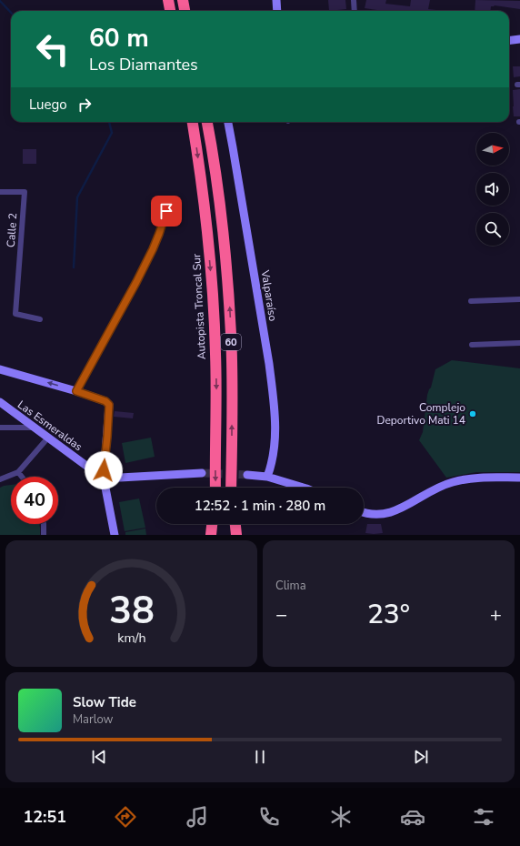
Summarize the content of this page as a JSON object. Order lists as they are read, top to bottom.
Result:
{
  "streets": {
    "highway": ["Autopista Troncal Sur", "60"],
    "main road": ["Valparaíso", "Las Esmeraldas"],
    "street": ["Calle 2"]
  },
  "places": ["Complejo Deportivo Mati 14"],
  "north": "right",
  "page": {
    "turn": ["60 m", "Los Diamantes"],
    "then": "Luego",
    "limit": "40",
    "trip": "12:52 · 1 min · 280 m",
    "tile": "Clima",
    "heat": ["−", "23°", "+"],
    "song": ["Slow Tide", "Marlow"],
    "tabs": "12:51",
    "gauge": ["38", "km/h"]
  }
}
